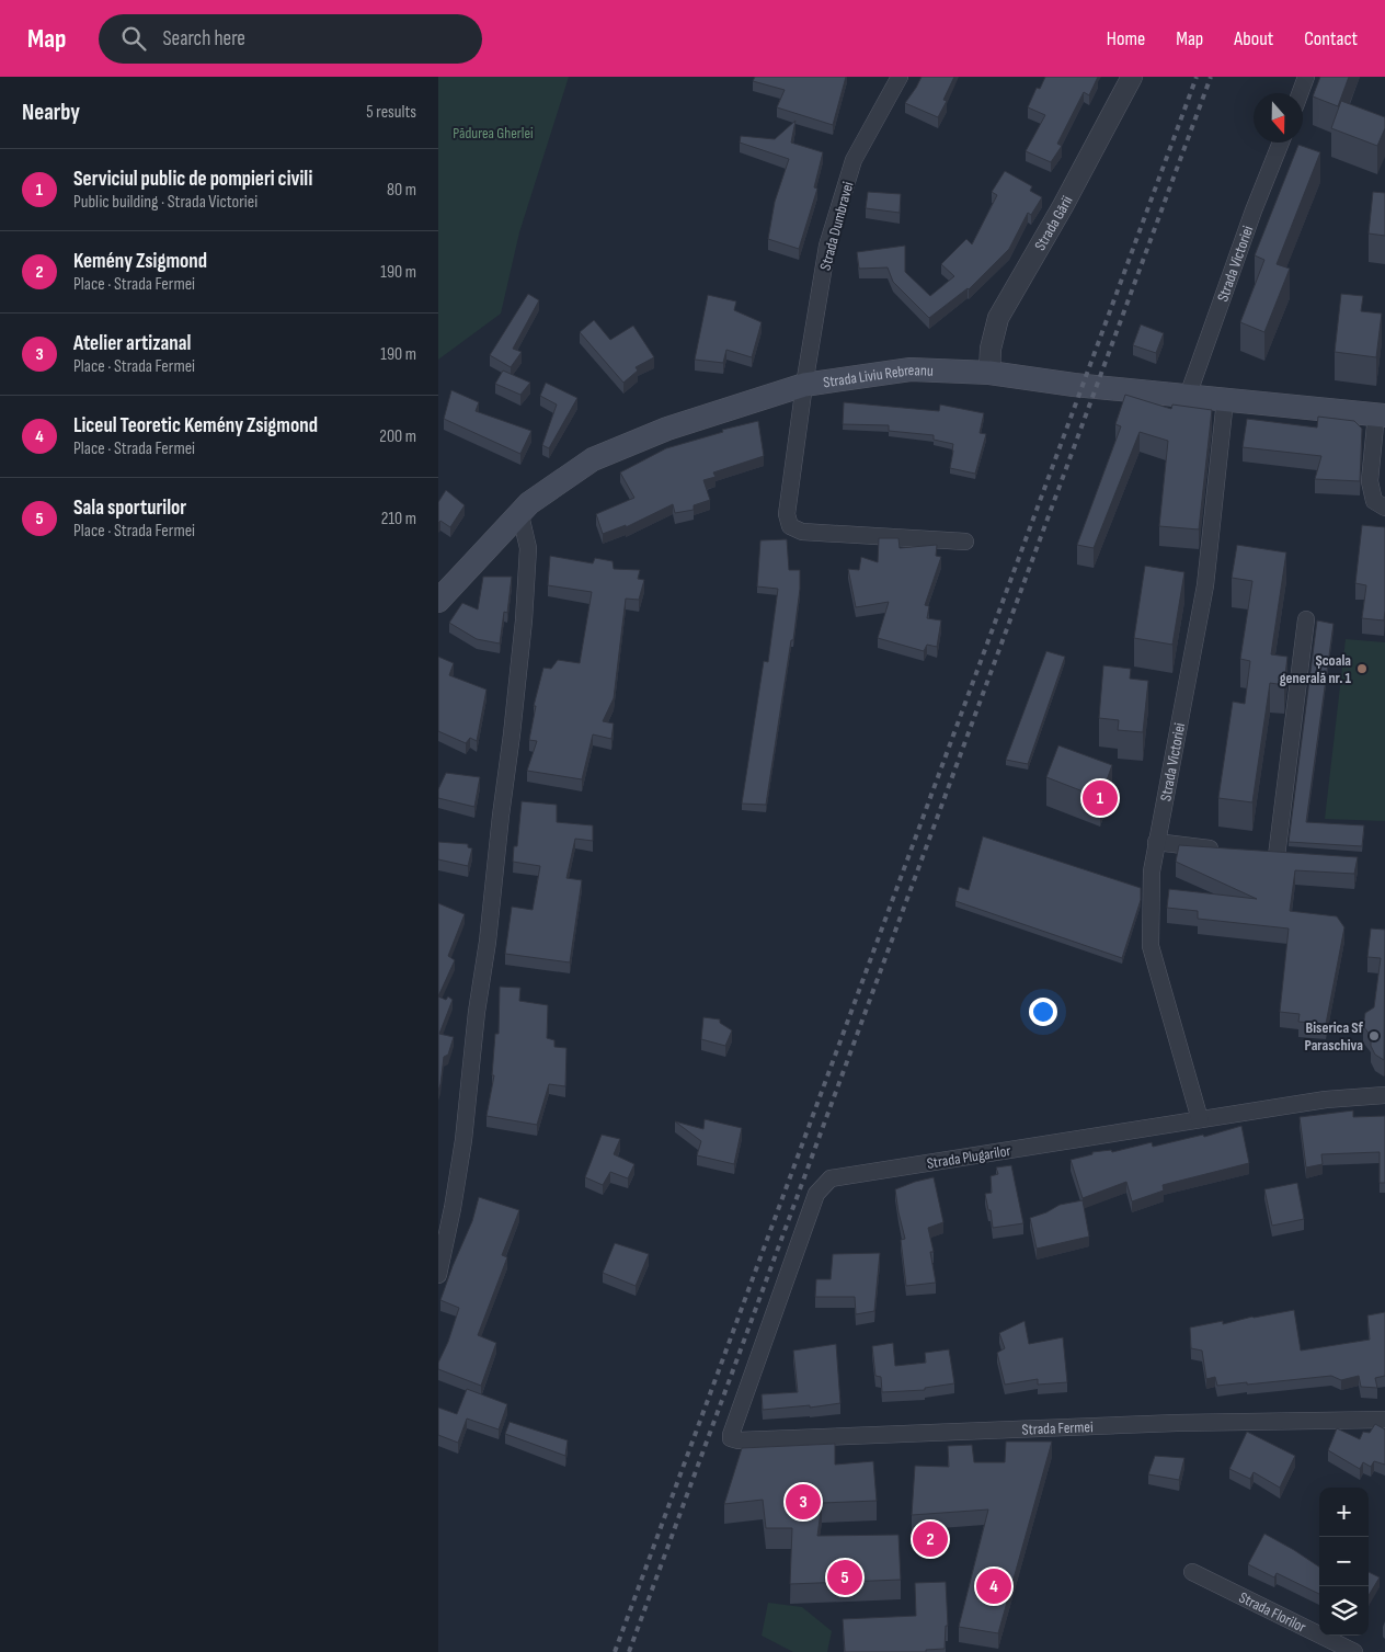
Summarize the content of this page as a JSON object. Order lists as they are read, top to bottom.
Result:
{
  "streets": {
    "main road": ["Strada Liviu Rebreanu"],
    "street": [
      "Strada Gării",
      "Strada Dumbravei",
      "Strada Victoriei",
      "Strada Plugarilor",
      "Strada Fermei",
      "Strada Florilor"
    ]
  },
  "crossings": [
    ["Strada Gării", "Strada Liviu Rebreanu"],
    ["Strada Dumbravei", "Strada Liviu Rebreanu"],
    ["Strada Victoriei", "Strada Liviu Rebreanu"],
    ["Strada Victoriei", "Strada Plugarilor"],
    ["Strada Plugarilor", "Strada Fermei"]
  ],
  "parks": ["Pădurea Gherlei"],
  "places": ["Școala generală nr. 1", "Biserica Sf Paraschiva"],
  "north": "bottom",
  "page": {
    "header": "Map",
    "search": "Search here",
    "nav": [
      "Home",
      "Map",
      "About",
      "Contact"
    ],
    "heading": ["Nearby", "5 results"],
    "list": [
      {
        "mark": "1",
        "name": "Serviciul public de pompieri civili",
        "note": "Public building · Strada Victoriei",
        "value": "80 m"
      },
      {
        "mark": "2",
        "name": "Kemény Zsigmond",
        "note": "Place · Strada Fermei",
        "value": "190 m"
      },
      {
        "mark": "3",
        "name": "Atelier artizanal",
        "note": "Place · Strada Fermei",
        "value": "190 m"
      },
      {
        "mark": "4",
        "name": "Liceul Teoretic Kemény Zsigmond",
        "note": "Place · Strada Fermei",
        "value": "200 m"
      },
      {
        "mark": "5",
        "name": "Sala sporturilor",
        "note": "Place · Strada Fermei",
        "value": "210 m"
      }
    ],
    "pins": [
      "1",
      "3",
      "2",
      "5",
      "4"
    ],
    "map_buttons": ["+", "−"]
  }
}
